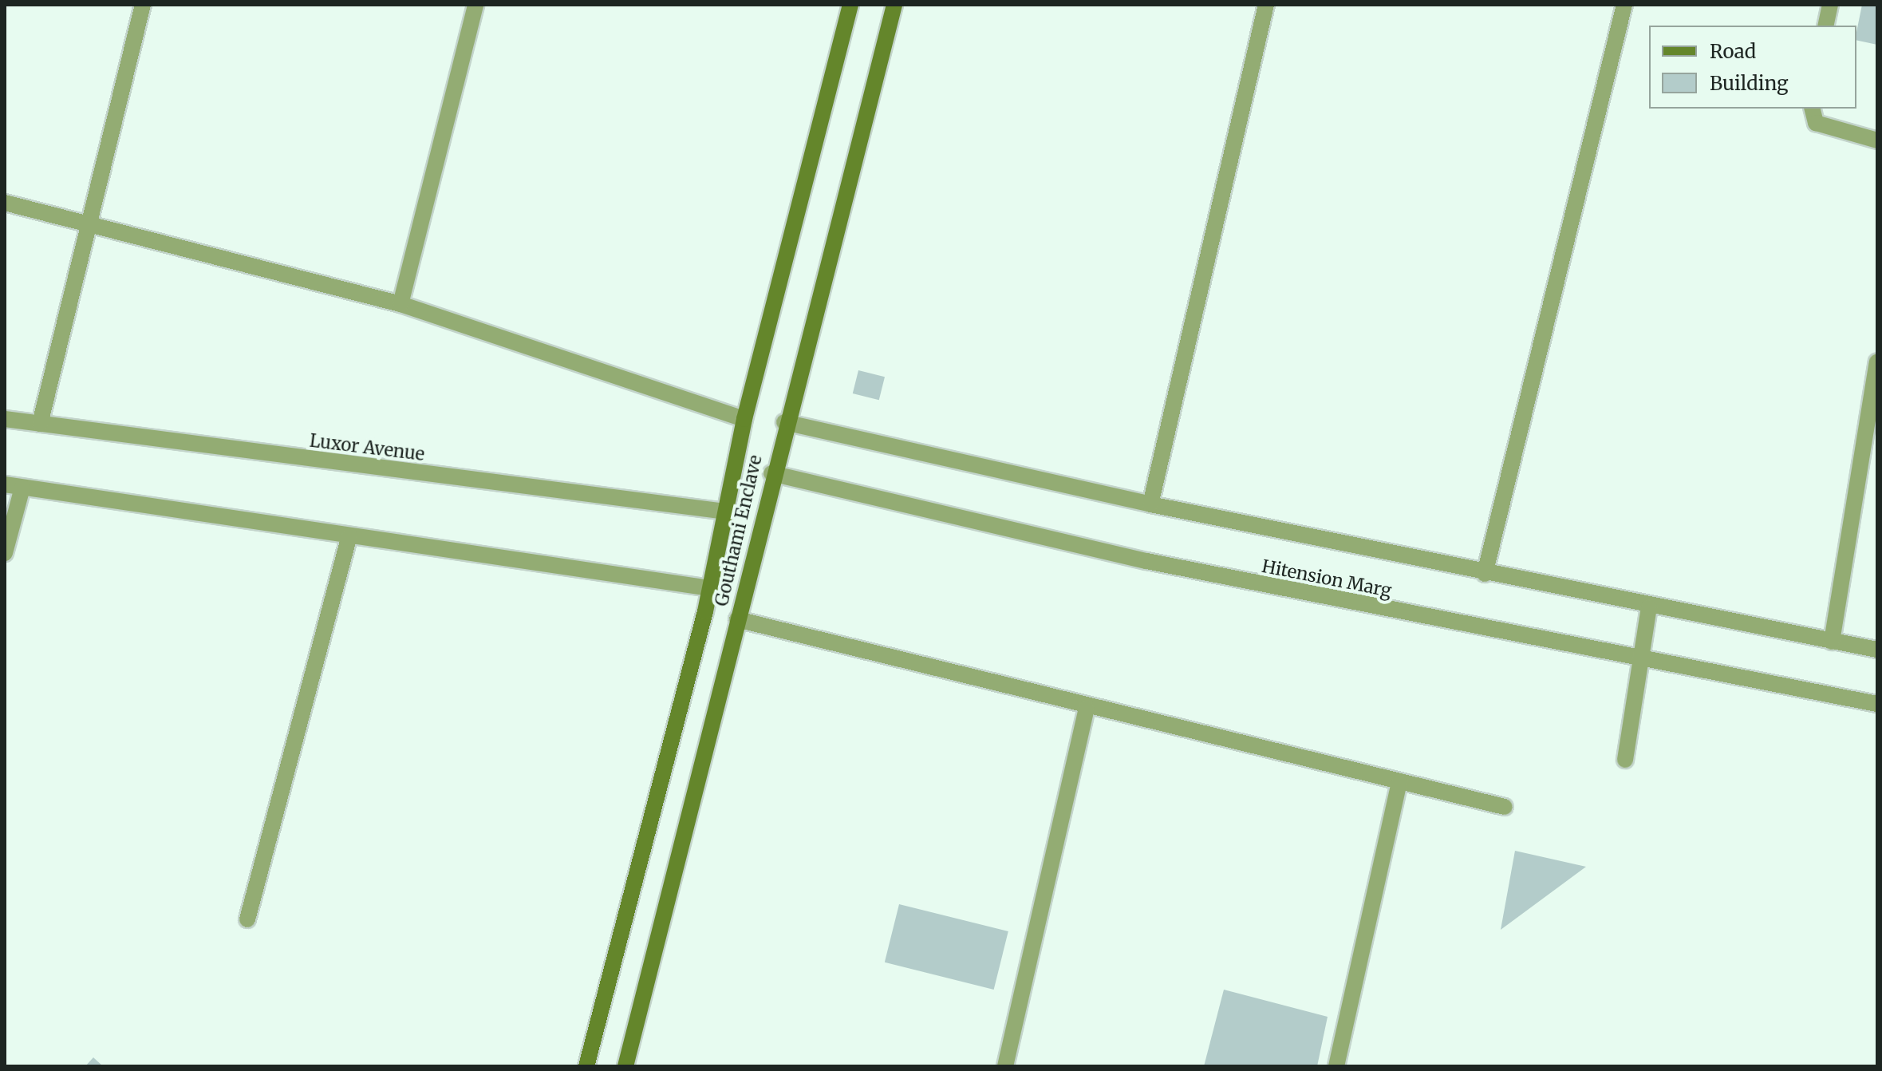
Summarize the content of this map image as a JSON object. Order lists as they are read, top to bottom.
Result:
{
  "streets": {
    "street": ["Luxor Avenue", "Gouthami Enclave", "Hitension Marg"]
  },
  "crossings": [
    ["Luxor Avenue", "Gouthami Enclave"],
    ["Gouthami Enclave", "Hitension Marg"]
  ],
  "legend": ["Road", "Building"]
}
